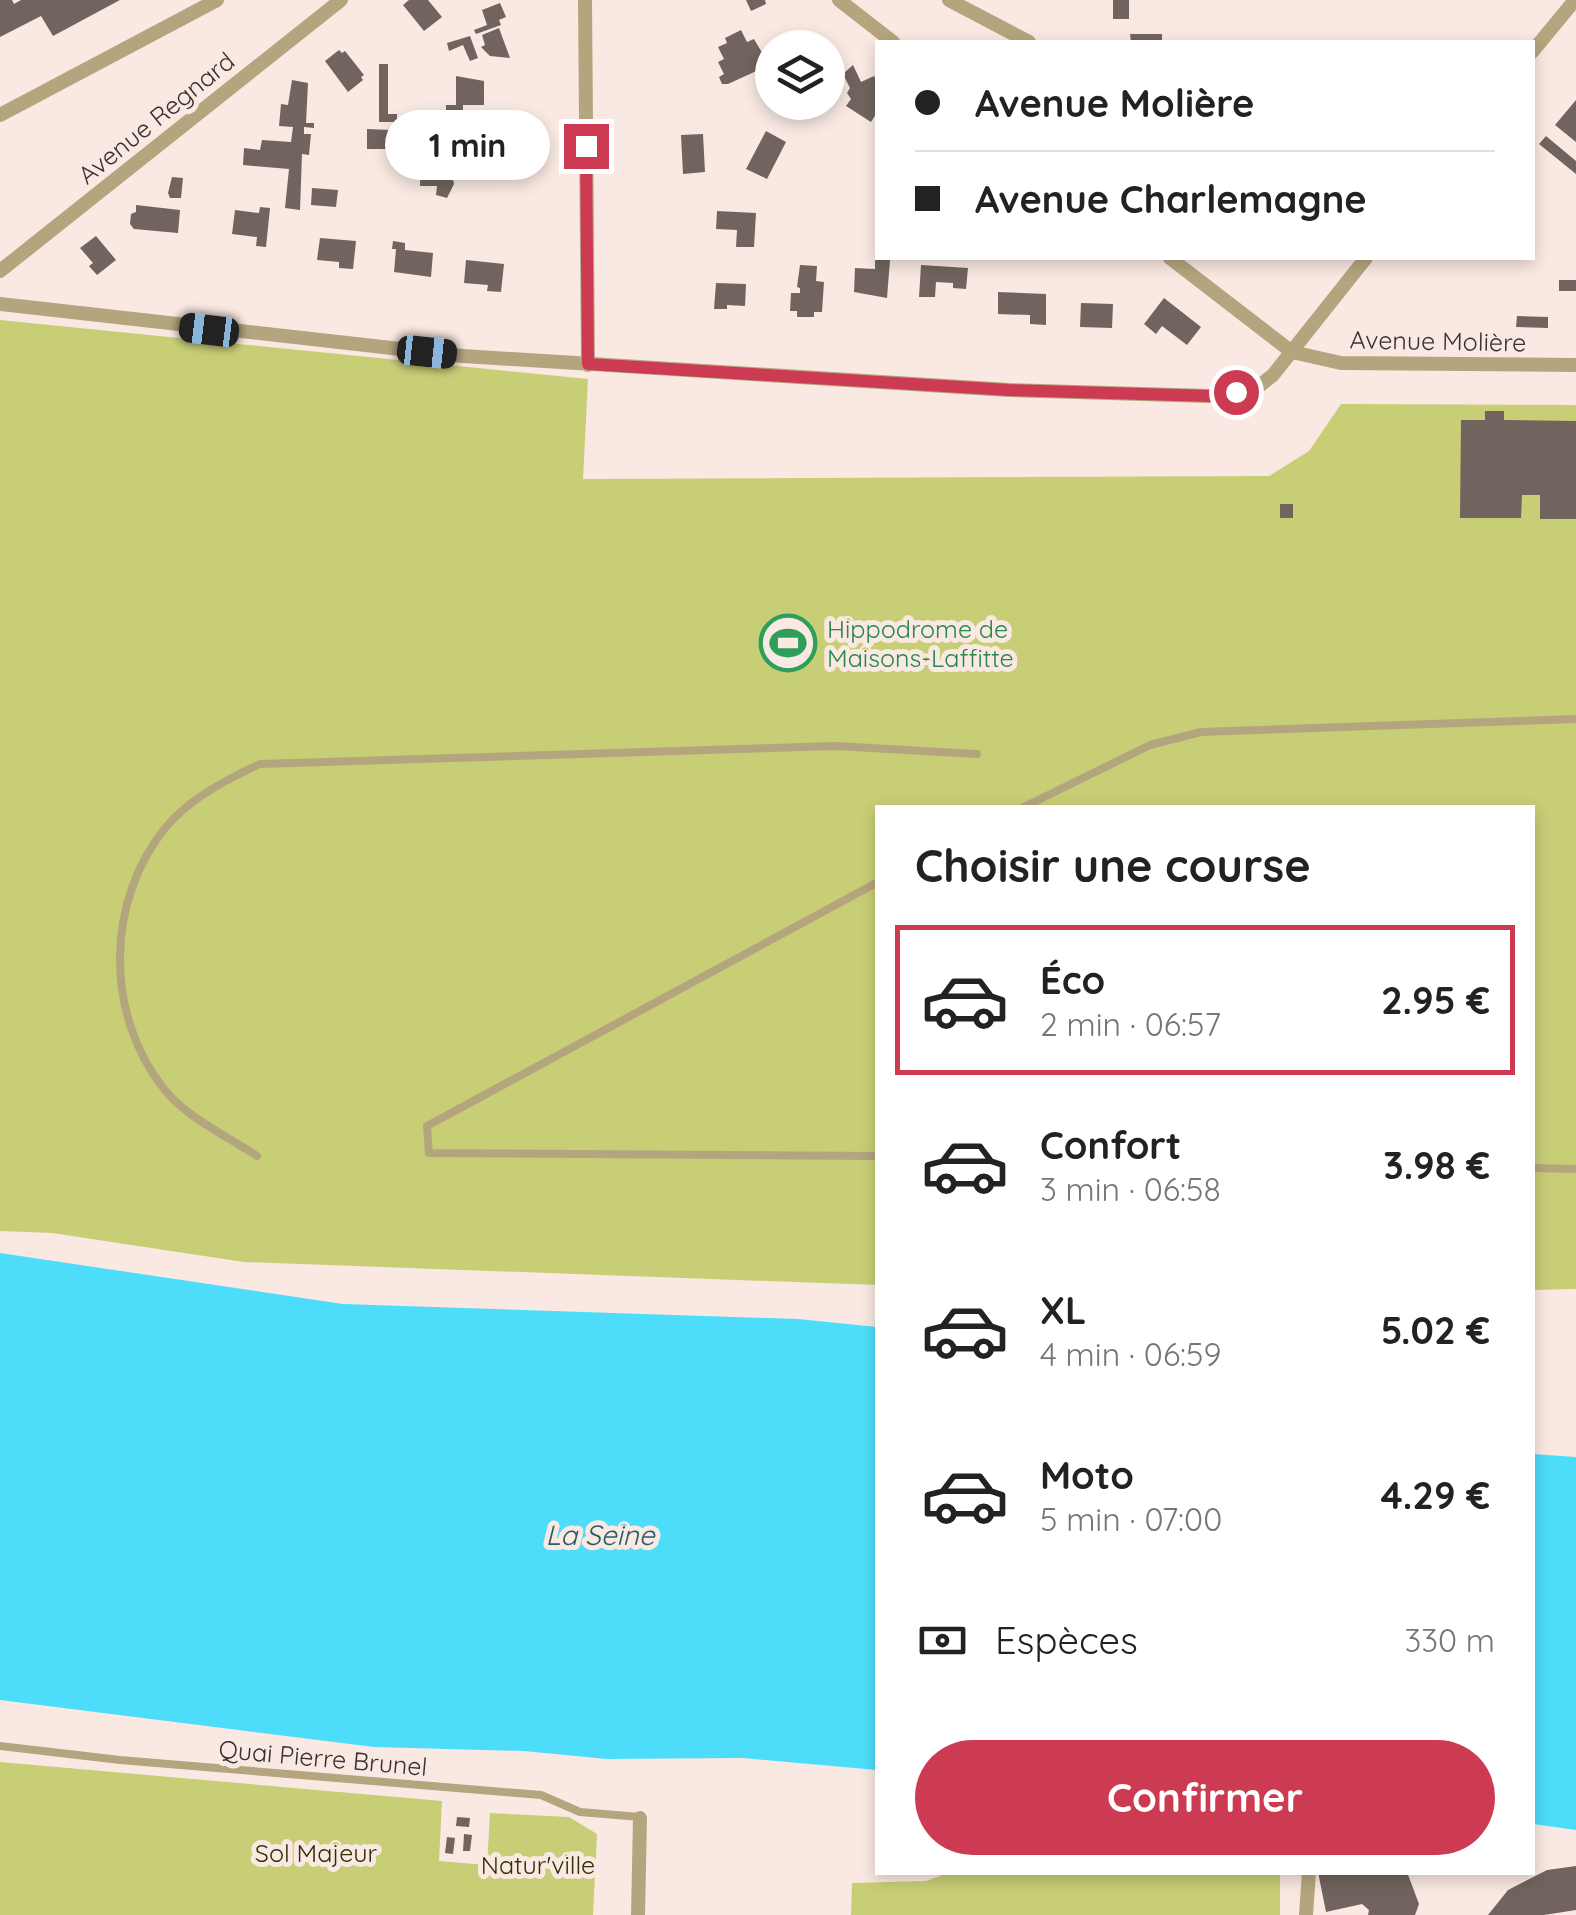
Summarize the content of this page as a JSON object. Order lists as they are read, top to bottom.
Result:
{
  "streets": {
    "street": ["Avenue Regnard", "Avenue Molière"],
    "lane": ["Quai Pierre Brunel"]
  },
  "water": ["La Seine"],
  "parks": ["Sol Majeur", "Natur'ville"],
  "places": {
    "sports": ["Hippodrome de Maisons-Laffitte"]
  },
  "page": {
    "banner": ["Avenue Molière", "Avenue Charlemagne"],
    "bubble": "1 min",
    "heading": "Choisir une course",
    "list": [
      {
        "name": "Éco",
        "note": "2 min · 06:57",
        "value": "2.95 €"
      },
      {
        "name": "Confort",
        "note": "3 min · 06:58",
        "value": "3.98 €"
      },
      {
        "name": "XL",
        "note": "4 min · 06:59",
        "value": "5.02 €"
      },
      {
        "name": "Moto",
        "note": "5 min · 07:00",
        "value": "4.29 €"
      }
    ],
    "pay": ["Espèces", "330 m"],
    "buttons": "Confirmer"
  }
}
